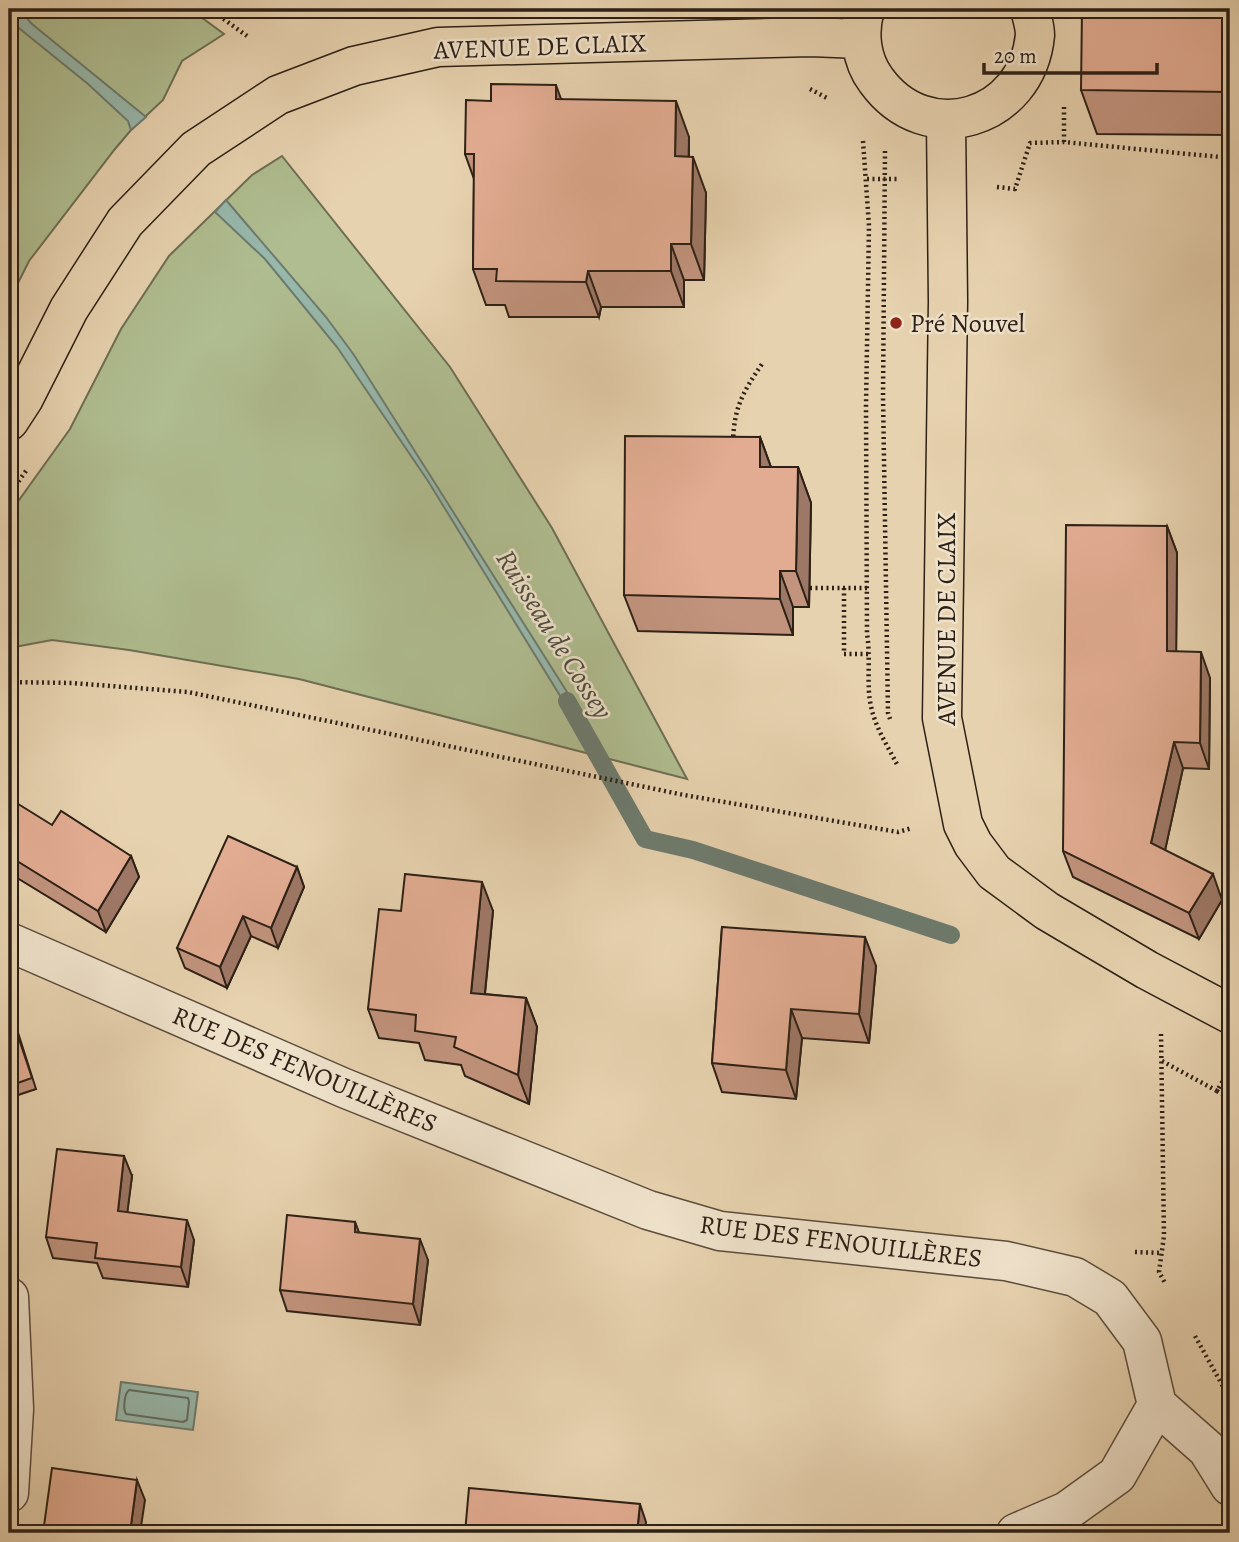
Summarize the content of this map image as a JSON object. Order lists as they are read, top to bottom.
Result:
{
  "streets": {
    "main road": ["AVENUE DE CLAIX"],
    "street": ["RUE DES FENOUILLÈRES"]
  },
  "water": ["Ruisseau de Cossey"],
  "places": ["Pré Nouvel"],
  "scale_bar": "20 m"
}
